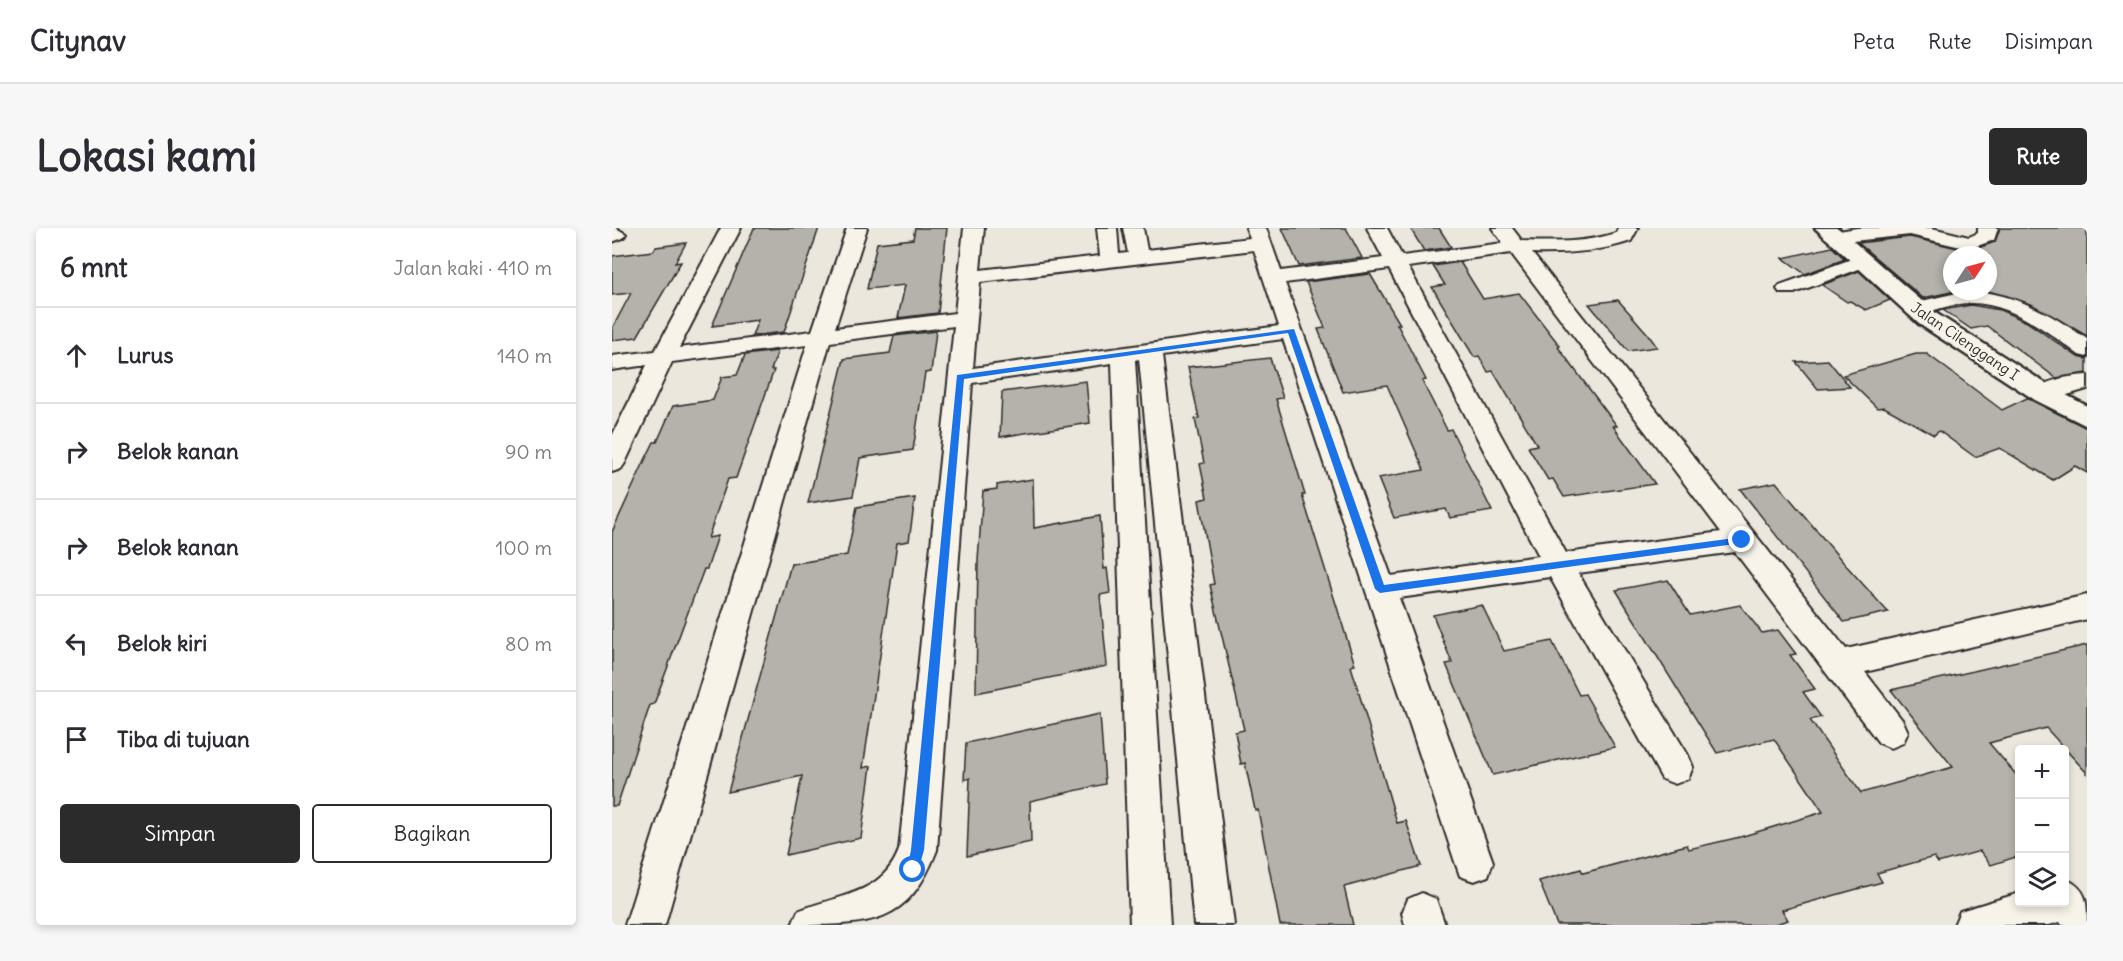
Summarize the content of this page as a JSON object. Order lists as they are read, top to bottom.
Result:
{
  "streets": {
    "street": ["Jalan Cilenggang I"]
  },
  "north": "top right",
  "page": {
    "header": "Citynav",
    "nav": ["Peta", "Rute", "Disimpan"],
    "buttons": [
      "Rute",
      ["Simpan", "Bagikan"]
    ],
    "title": "Lokasi kami",
    "heading": ["6 mnt", "Jalan kaki · 410 m"],
    "list": [
      ["Lurus", "140 m"],
      ["Belok kanan", "90 m"],
      ["Belok kanan", "100 m"],
      ["Belok kiri", "80 m"],
      "Tiba di tujuan"
    ],
    "map_buttons": ["+", "−"]
  }
}
